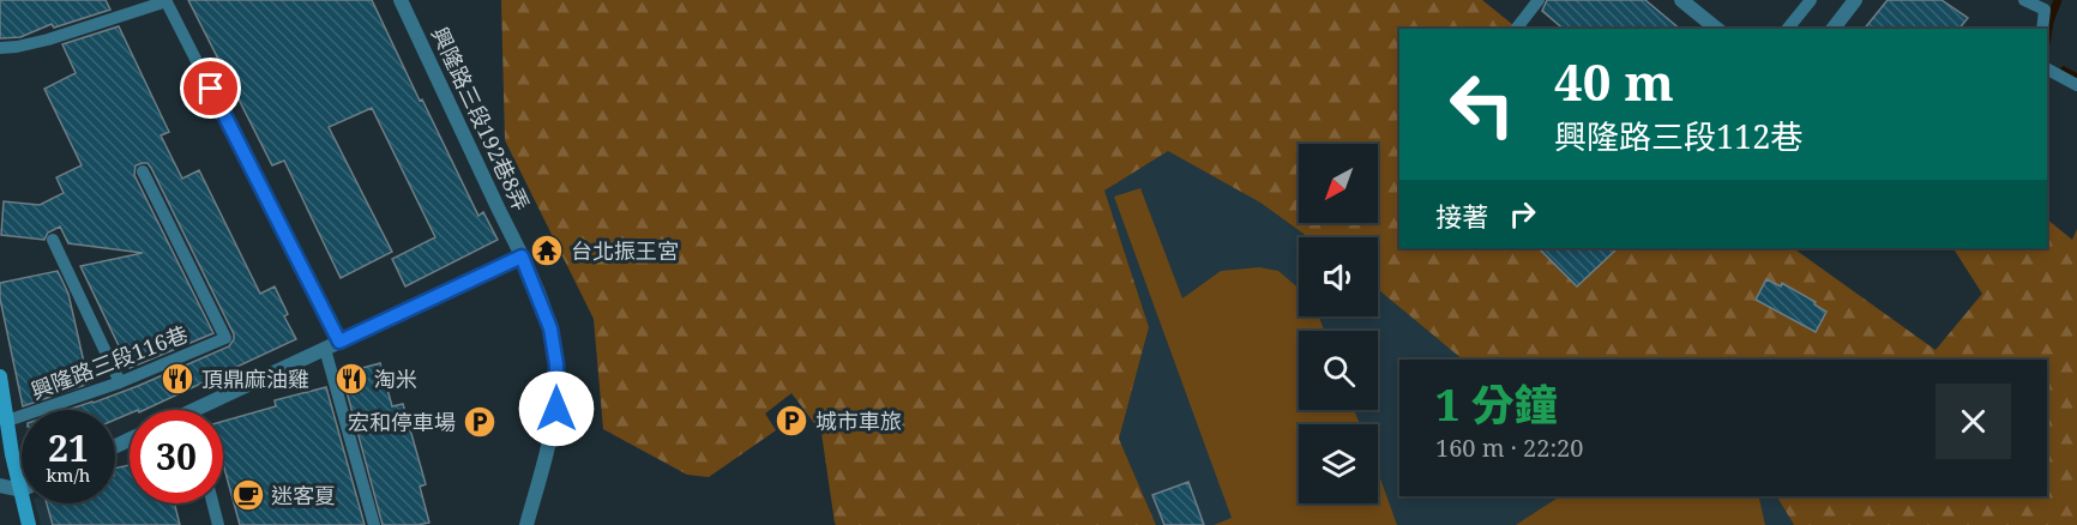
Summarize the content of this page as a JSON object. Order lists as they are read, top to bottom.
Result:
{
  "streets": {
    "street": ["興隆路三段192巷8弄"],
    "lane": ["興隆路三段116巷"]
  },
  "places": {
    "temple": ["台北振王宮"],
    "restaurant": ["頂鼎麻油雞", "淘米"],
    "parking": ["城市車旅", "宏和停車場"],
    "cafe": ["迷客夏"]
  },
  "north": "bottom left",
  "page": {
    "turn": ["40 m", "興隆路三段112巷"],
    "then": "接著",
    "heading": ["1 分鐘", "160 m · 22:20"],
    "speed": "21 km/h",
    "limit": "30"
  }
}
